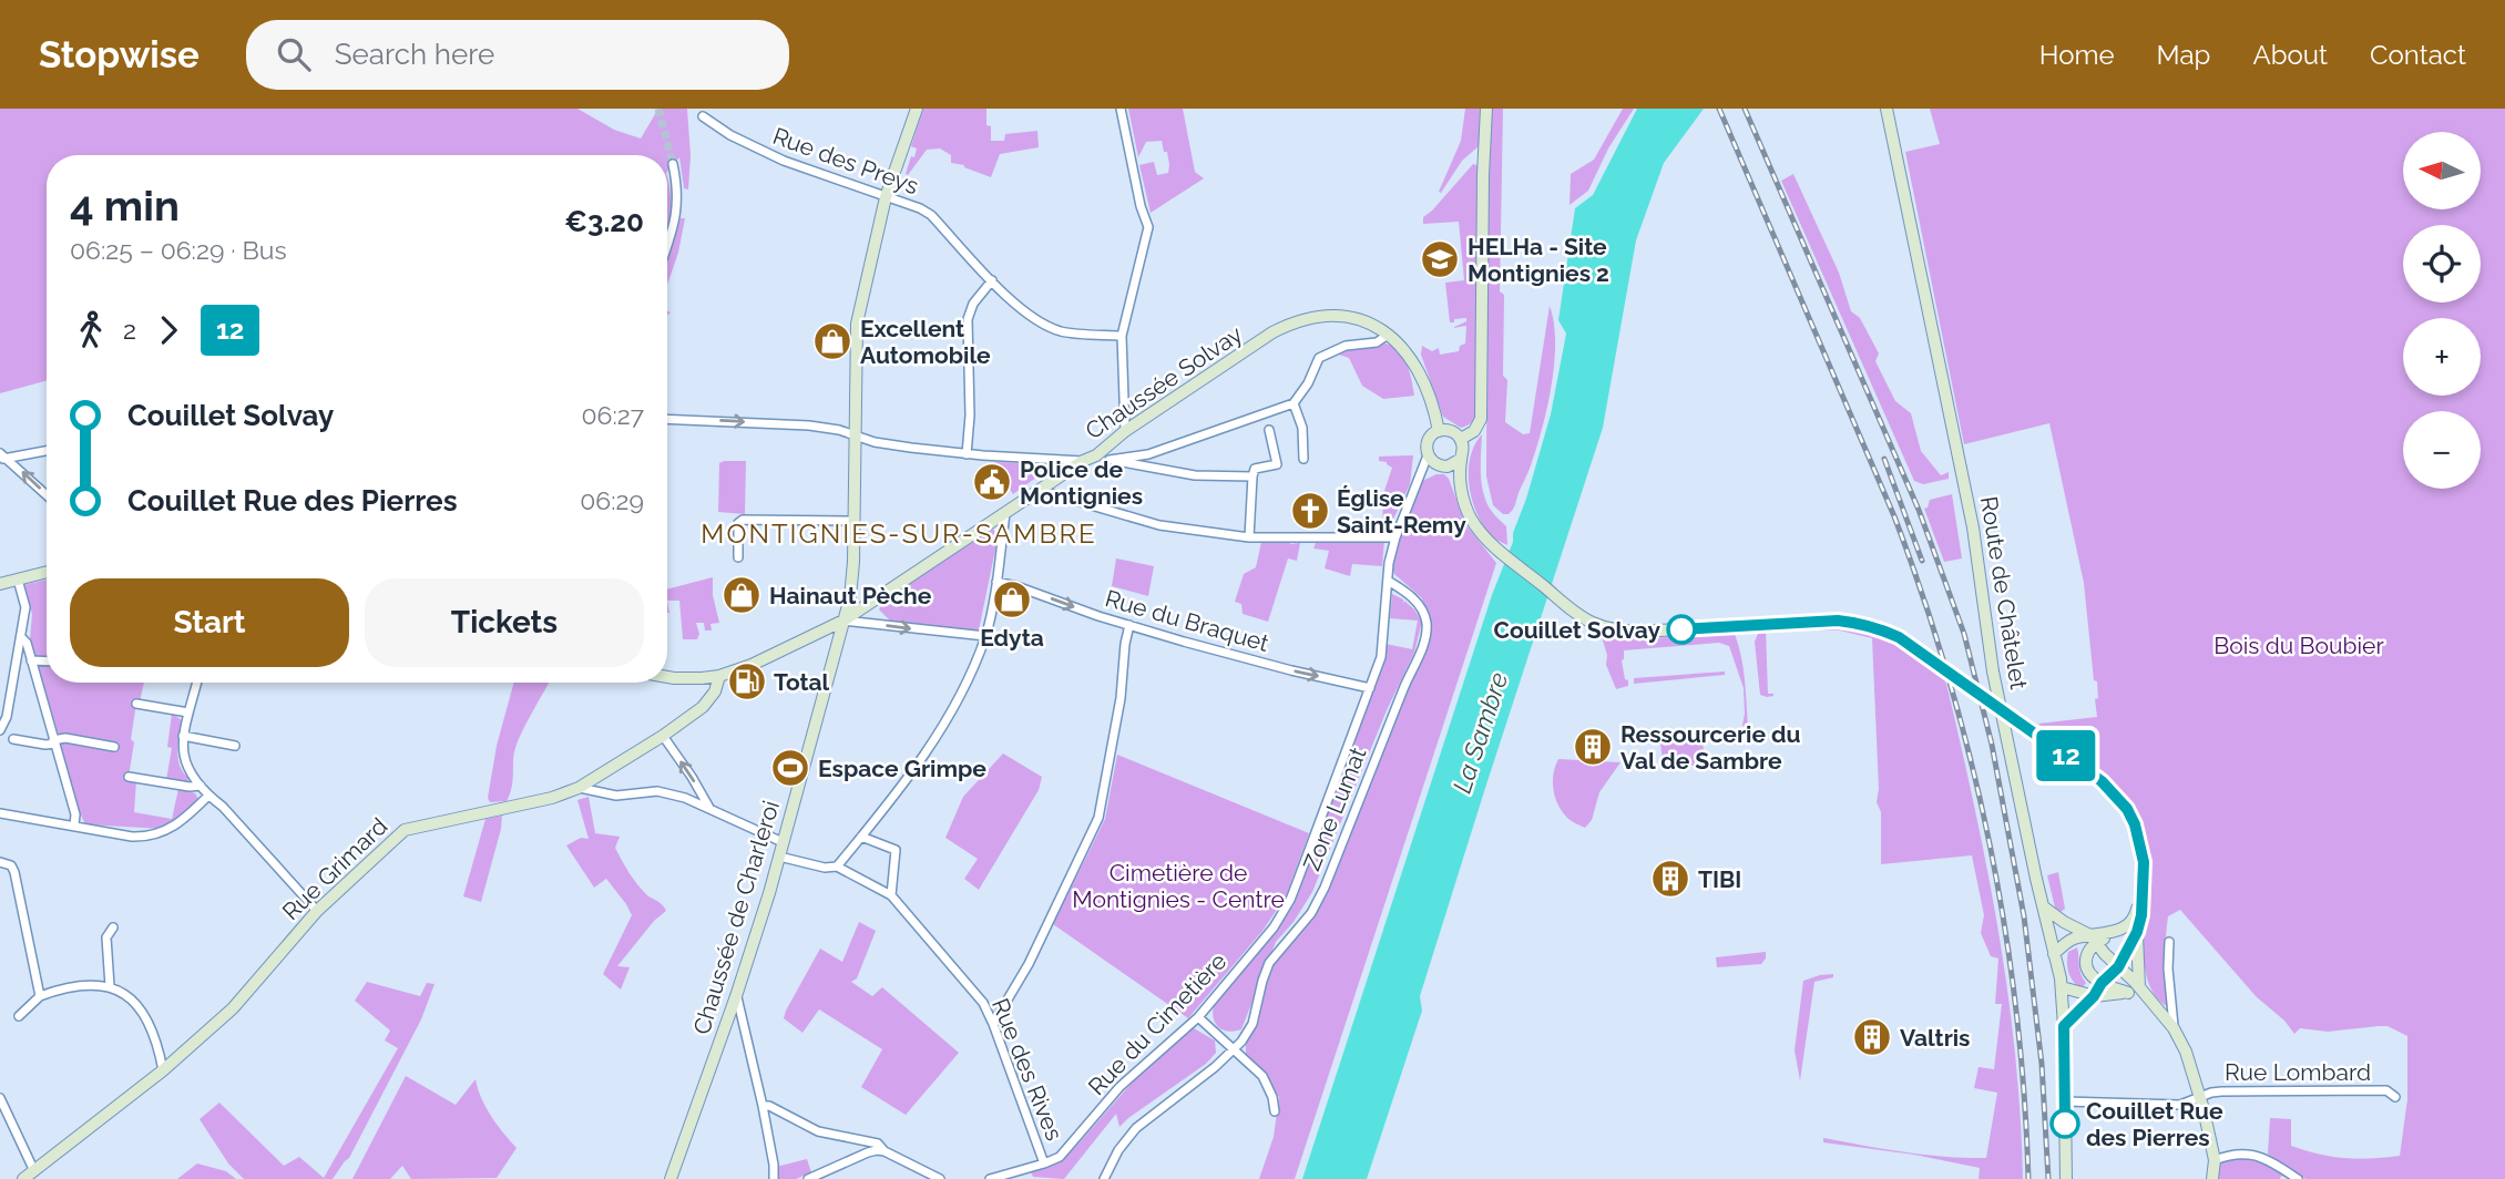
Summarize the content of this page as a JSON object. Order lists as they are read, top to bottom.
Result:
{
  "streets": {
    "main road": [
      "Chaussée Solvay",
      "Route de Châtelet",
      "Rue Grimard",
      "Chaussée de Charleroi"
    ],
    "street": [
      "Rue des Preys",
      "Rue du Braquet",
      "Zone Lumat",
      "Rue du Cimetière",
      "Rue des Rives",
      "Rue Lombard"
    ]
  },
  "crossings": [
    ["Rue des Preys", "Chaussée de Charleroi"],
    ["Chaussée Solvay", "Rue Grimard"],
    ["Chaussée Solvay", "Chaussée de Charleroi"],
    ["Chaussée Solvay", "Rue du Cimetière"],
    ["Route de Châtelet", "Rue Lombard"],
    ["Rue du Braquet", "Rue du Cimetière"],
    ["Zone Lumat", "Rue du Cimetière"],
    ["Chaussée de Charleroi", "Rue des Rives"],
    ["Rue du Cimetière", "Rue des Rives"]
  ],
  "one_way": ["Rue du Braquet"],
  "districts": ["MONTIGNIES-SUR-SAMBRE"],
  "water": ["La Sambre"],
  "parks": ["Bois du Boubier", "Cimetière de Montignies - Centre"],
  "places": {
    "school or university": ["HELHa - Site Montignies 2"],
    "shop": ["Excellent Automobile", "Hainaut Pèche", "Edyta"],
    "public building": ["Police de Montignies"],
    "church": ["Église Saint-Remy"],
    "other": ["Couillet Solvay", "Couillet Rue des Pierres"],
    "fuel station": ["Total"],
    "building": ["Ressourcerie du Val de Sambre", "TIBI", "Valtris"],
    "sports": ["Espace Grimpe"]
  },
  "lines": ["bus line 12"],
  "north": "left",
  "page": {
    "header": "Stopwise",
    "search": "Search here",
    "nav": [
      "Home",
      "Map",
      "About",
      "Contact"
    ],
    "on_map": "12",
    "map_buttons": ["+", "−"],
    "heading": ["4 min", "06:25 – 06:29 · Bus", "€3.20"],
    "legs": ["2", "12"],
    "list": [
      {
        "name": "Couillet Solvay",
        "value": "06:27"
      },
      {
        "name": "Couillet Rue des Pierres",
        "value": "06:29"
      }
    ],
    "buttons": ["Start", "Tickets"]
  }
}
